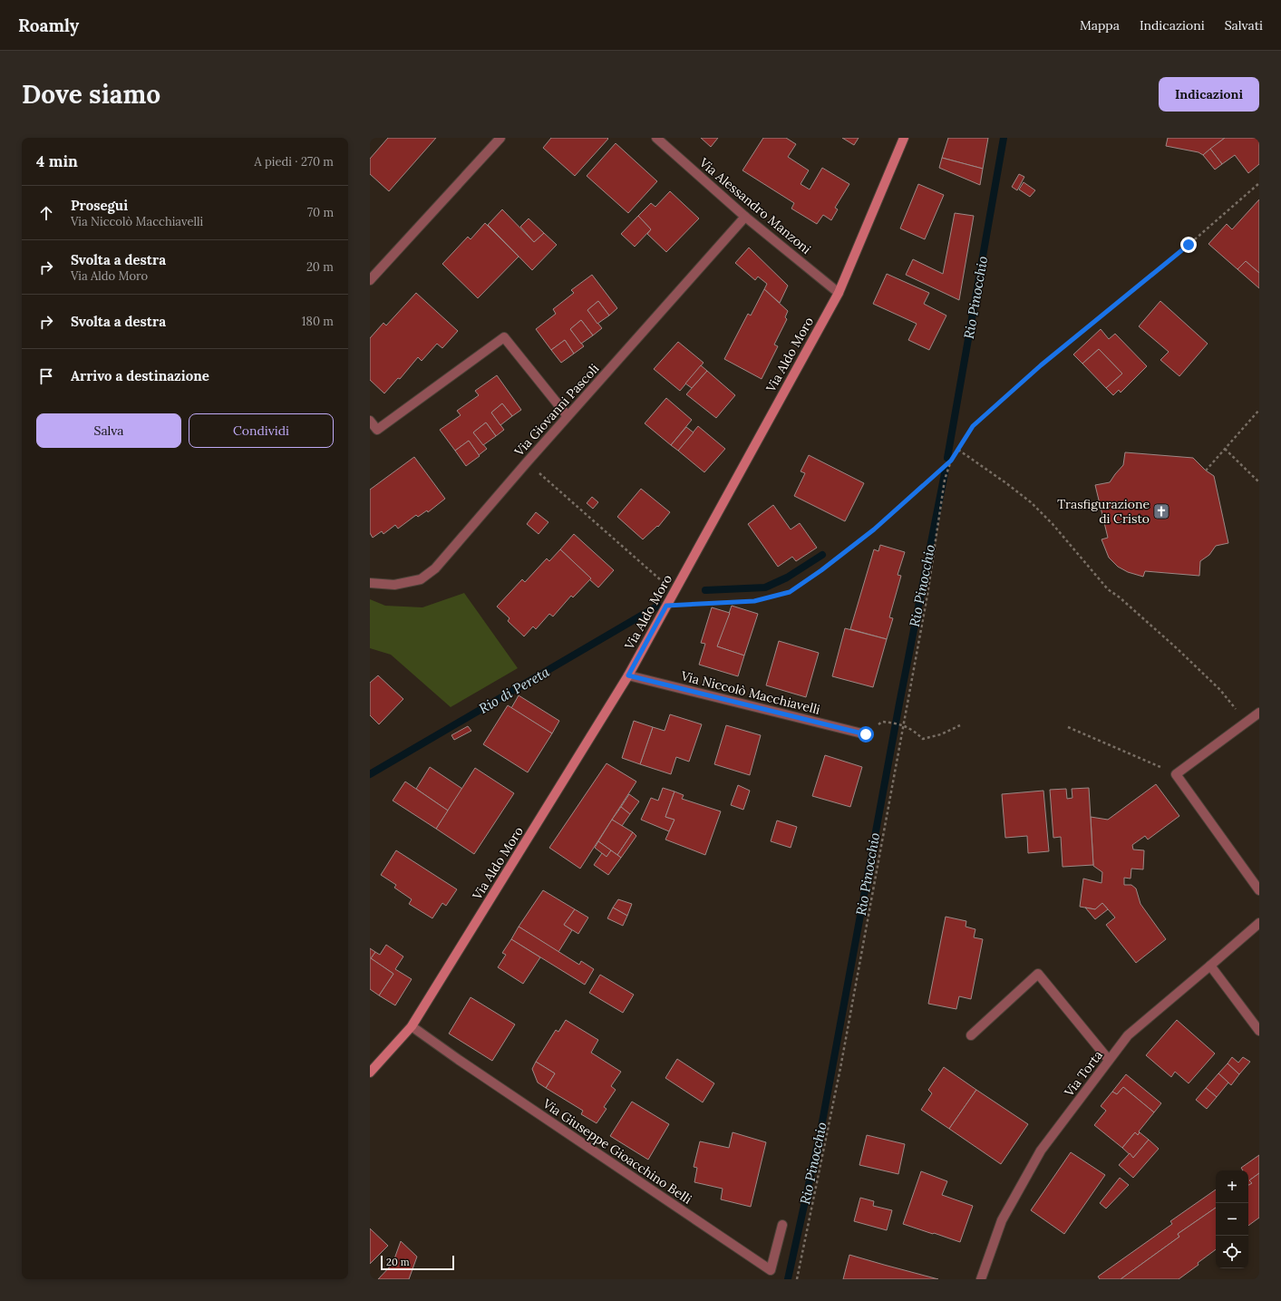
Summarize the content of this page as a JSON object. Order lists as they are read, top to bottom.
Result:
{
  "streets": {
    "main road": ["Via Aldo Moro"],
    "street": [
      "Via Alessandro Manzoni",
      "Via Giovanni Pascoli",
      "Via Niccolò Macchiavelli",
      "Via Torta",
      "Via Giuseppe Gioacchino Belli"
    ]
  },
  "crossings": [
    ["Via Alessandro Manzoni", "Via Aldo Moro"],
    ["Via Alessandro Manzoni", "Via Giovanni Pascoli"],
    ["Via Aldo Moro", "Via Niccolò Macchiavelli"],
    ["Via Aldo Moro", "Via Giuseppe Gioacchino Belli"]
  ],
  "water": ["Rio Pinocchio", "Rio di Pereta"],
  "places": {
    "church": ["Trasfigurazione di Cristo"]
  },
  "scale_bar": "20 m",
  "page": {
    "header": "Roamly",
    "nav": ["Mappa", "Indicazioni", "Salvati"],
    "buttons": [
      "Indicazioni",
      ["Salva", "Condividi"]
    ],
    "title": "Dove siamo",
    "heading": ["4 min", "A piedi · 270 m"],
    "list": [
      ["Prosegui", "Via Niccolò Macchiavelli", "70 m"],
      ["Svolta a destra", "Via Aldo Moro", "20 m"],
      ["Svolta a destra", "180 m"],
      "Arrivo a destinazione"
    ],
    "map_buttons": ["+", "−"],
    "scale": "20 m"
  }
}
